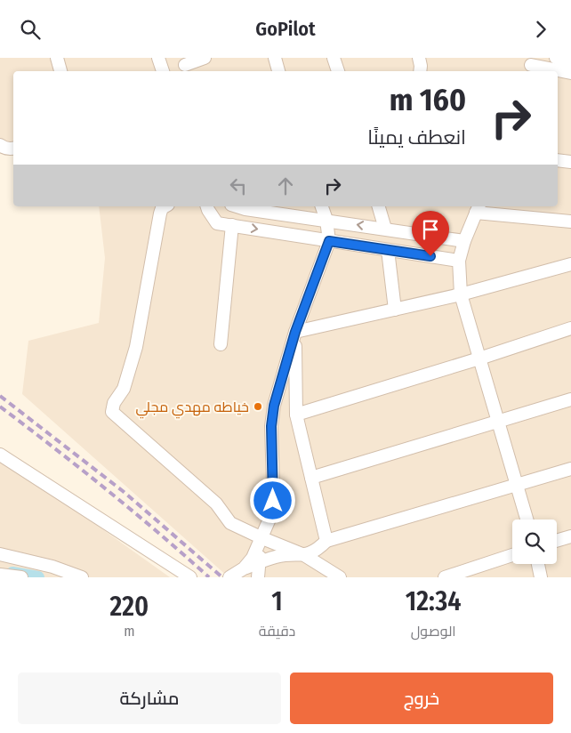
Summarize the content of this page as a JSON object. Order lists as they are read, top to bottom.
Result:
{
  "places": ["خياطه مهدي مجلي"],
  "page": {
    "header": "GoPilot",
    "turn": ["160 m", "انعطف يمينًا"],
    "eta": [
      "12:34",
      "الوصول",
      "1",
      "دقيقة",
      "220",
      "m"
    ],
    "buttons": ["خروج", "مشاركة"]
  }
}
